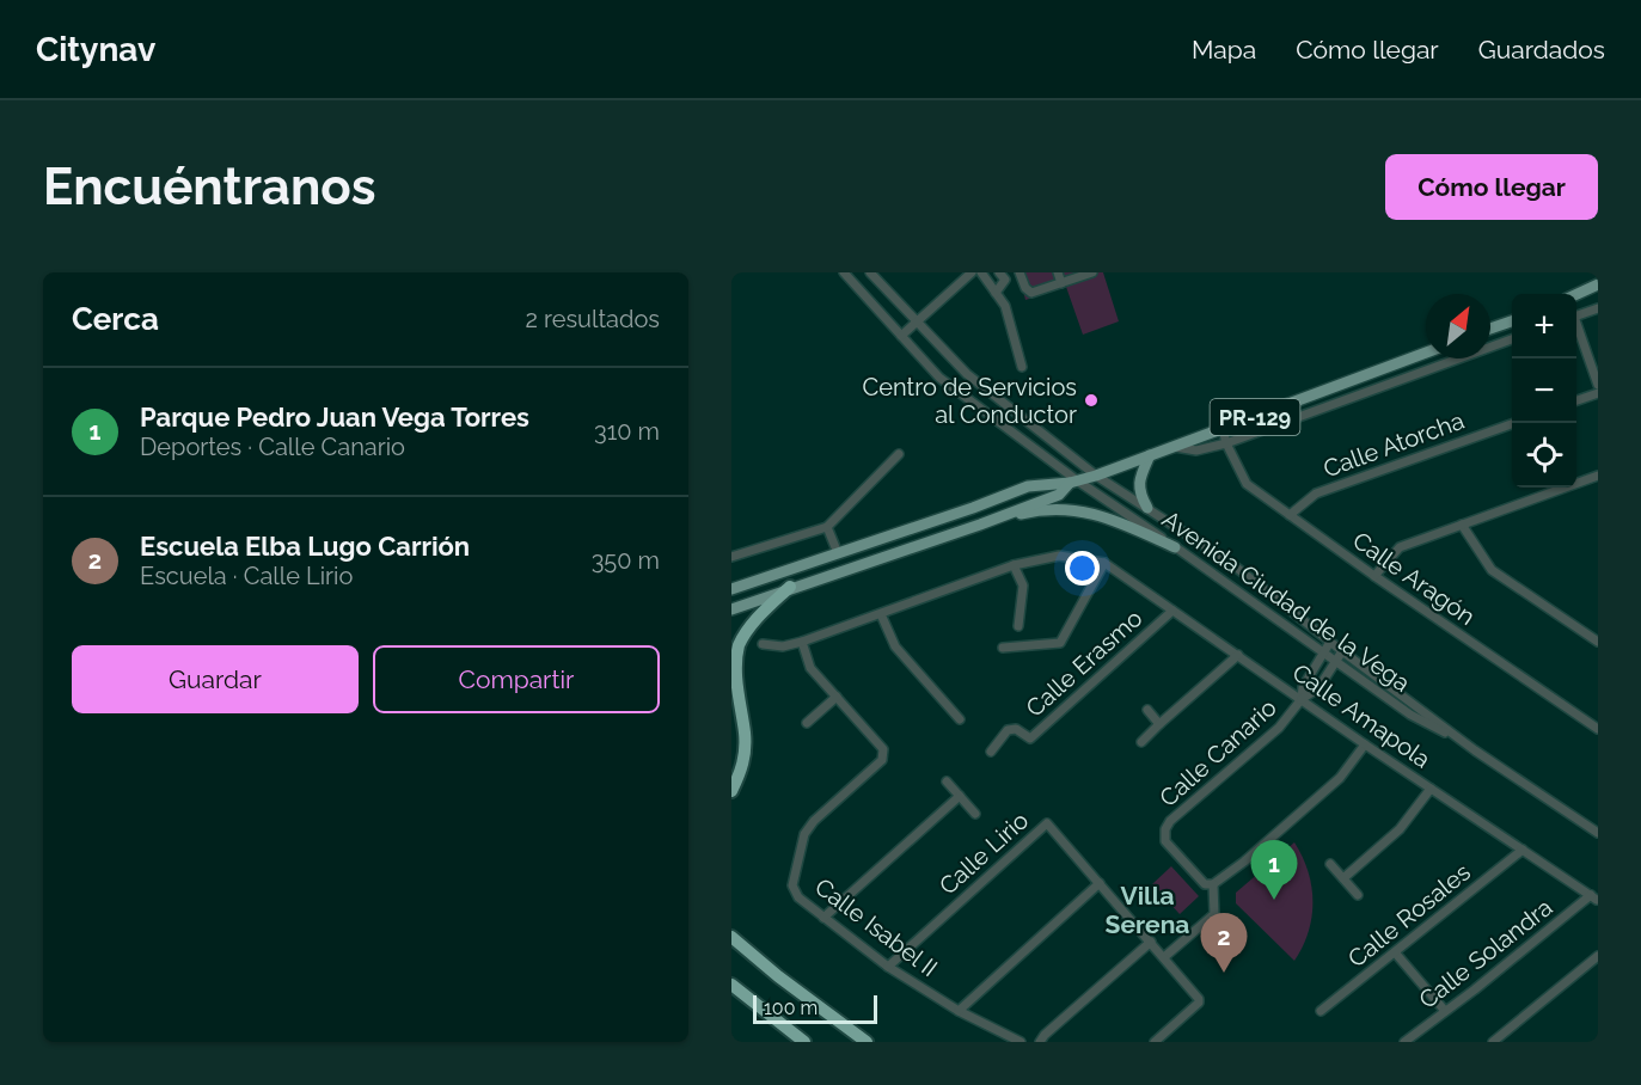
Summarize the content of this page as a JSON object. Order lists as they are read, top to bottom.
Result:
{
  "streets": {
    "main road": ["PR-129"],
    "street": [
      "Calle Atorcha",
      "Calle Aragón",
      "Avenida Ciudad de la Vega",
      "Calle Erasmo",
      "Calle Amapola",
      "Calle Canario",
      "Calle Lirio",
      "Calle Rosales",
      "Calle Isabel II",
      "Calle Solandra"
    ]
  },
  "crossings": [
    ["PR-129", "Calle Aragón"],
    ["PR-129", "Avenida Ciudad de la Vega"],
    ["Calle Atorcha", "Calle Aragón"],
    ["Avenida Ciudad de la Vega", "Calle Canario"],
    ["Calle Erasmo", "Calle Amapola"],
    ["Calle Amapola", "Calle Canario"],
    ["Calle Amapola", "Calle Rosales"],
    ["Calle Amapola", "Calle Isabel II"],
    ["Calle Amapola", "Calle Solandra"],
    ["Calle Lirio", "Calle Isabel II"]
  ],
  "districts": ["Villa Serena"],
  "places": ["Centro de Servicios al Conductor"],
  "scale_bar": "100 m",
  "north": "top right",
  "page": {
    "header": "Citynav",
    "nav": ["Mapa", "Cómo llegar", "Guardados"],
    "buttons": [
      "Cómo llegar",
      ["Guardar", "Compartir"]
    ],
    "title": "Encuéntranos",
    "heading": ["Cerca", "2 resultados"],
    "map_buttons": ["+", "−"],
    "list": [
      {
        "mark": "1",
        "name": "Parque Pedro Juan Vega Torres",
        "note": "Deportes · Calle Canario",
        "value": "310 m"
      },
      {
        "mark": "2",
        "name": "Escuela Elba Lugo Carrión",
        "note": "Escuela · Calle Lirio",
        "value": "350 m"
      }
    ],
    "pins": ["1", "2"],
    "scale": "100 m"
  }
}
